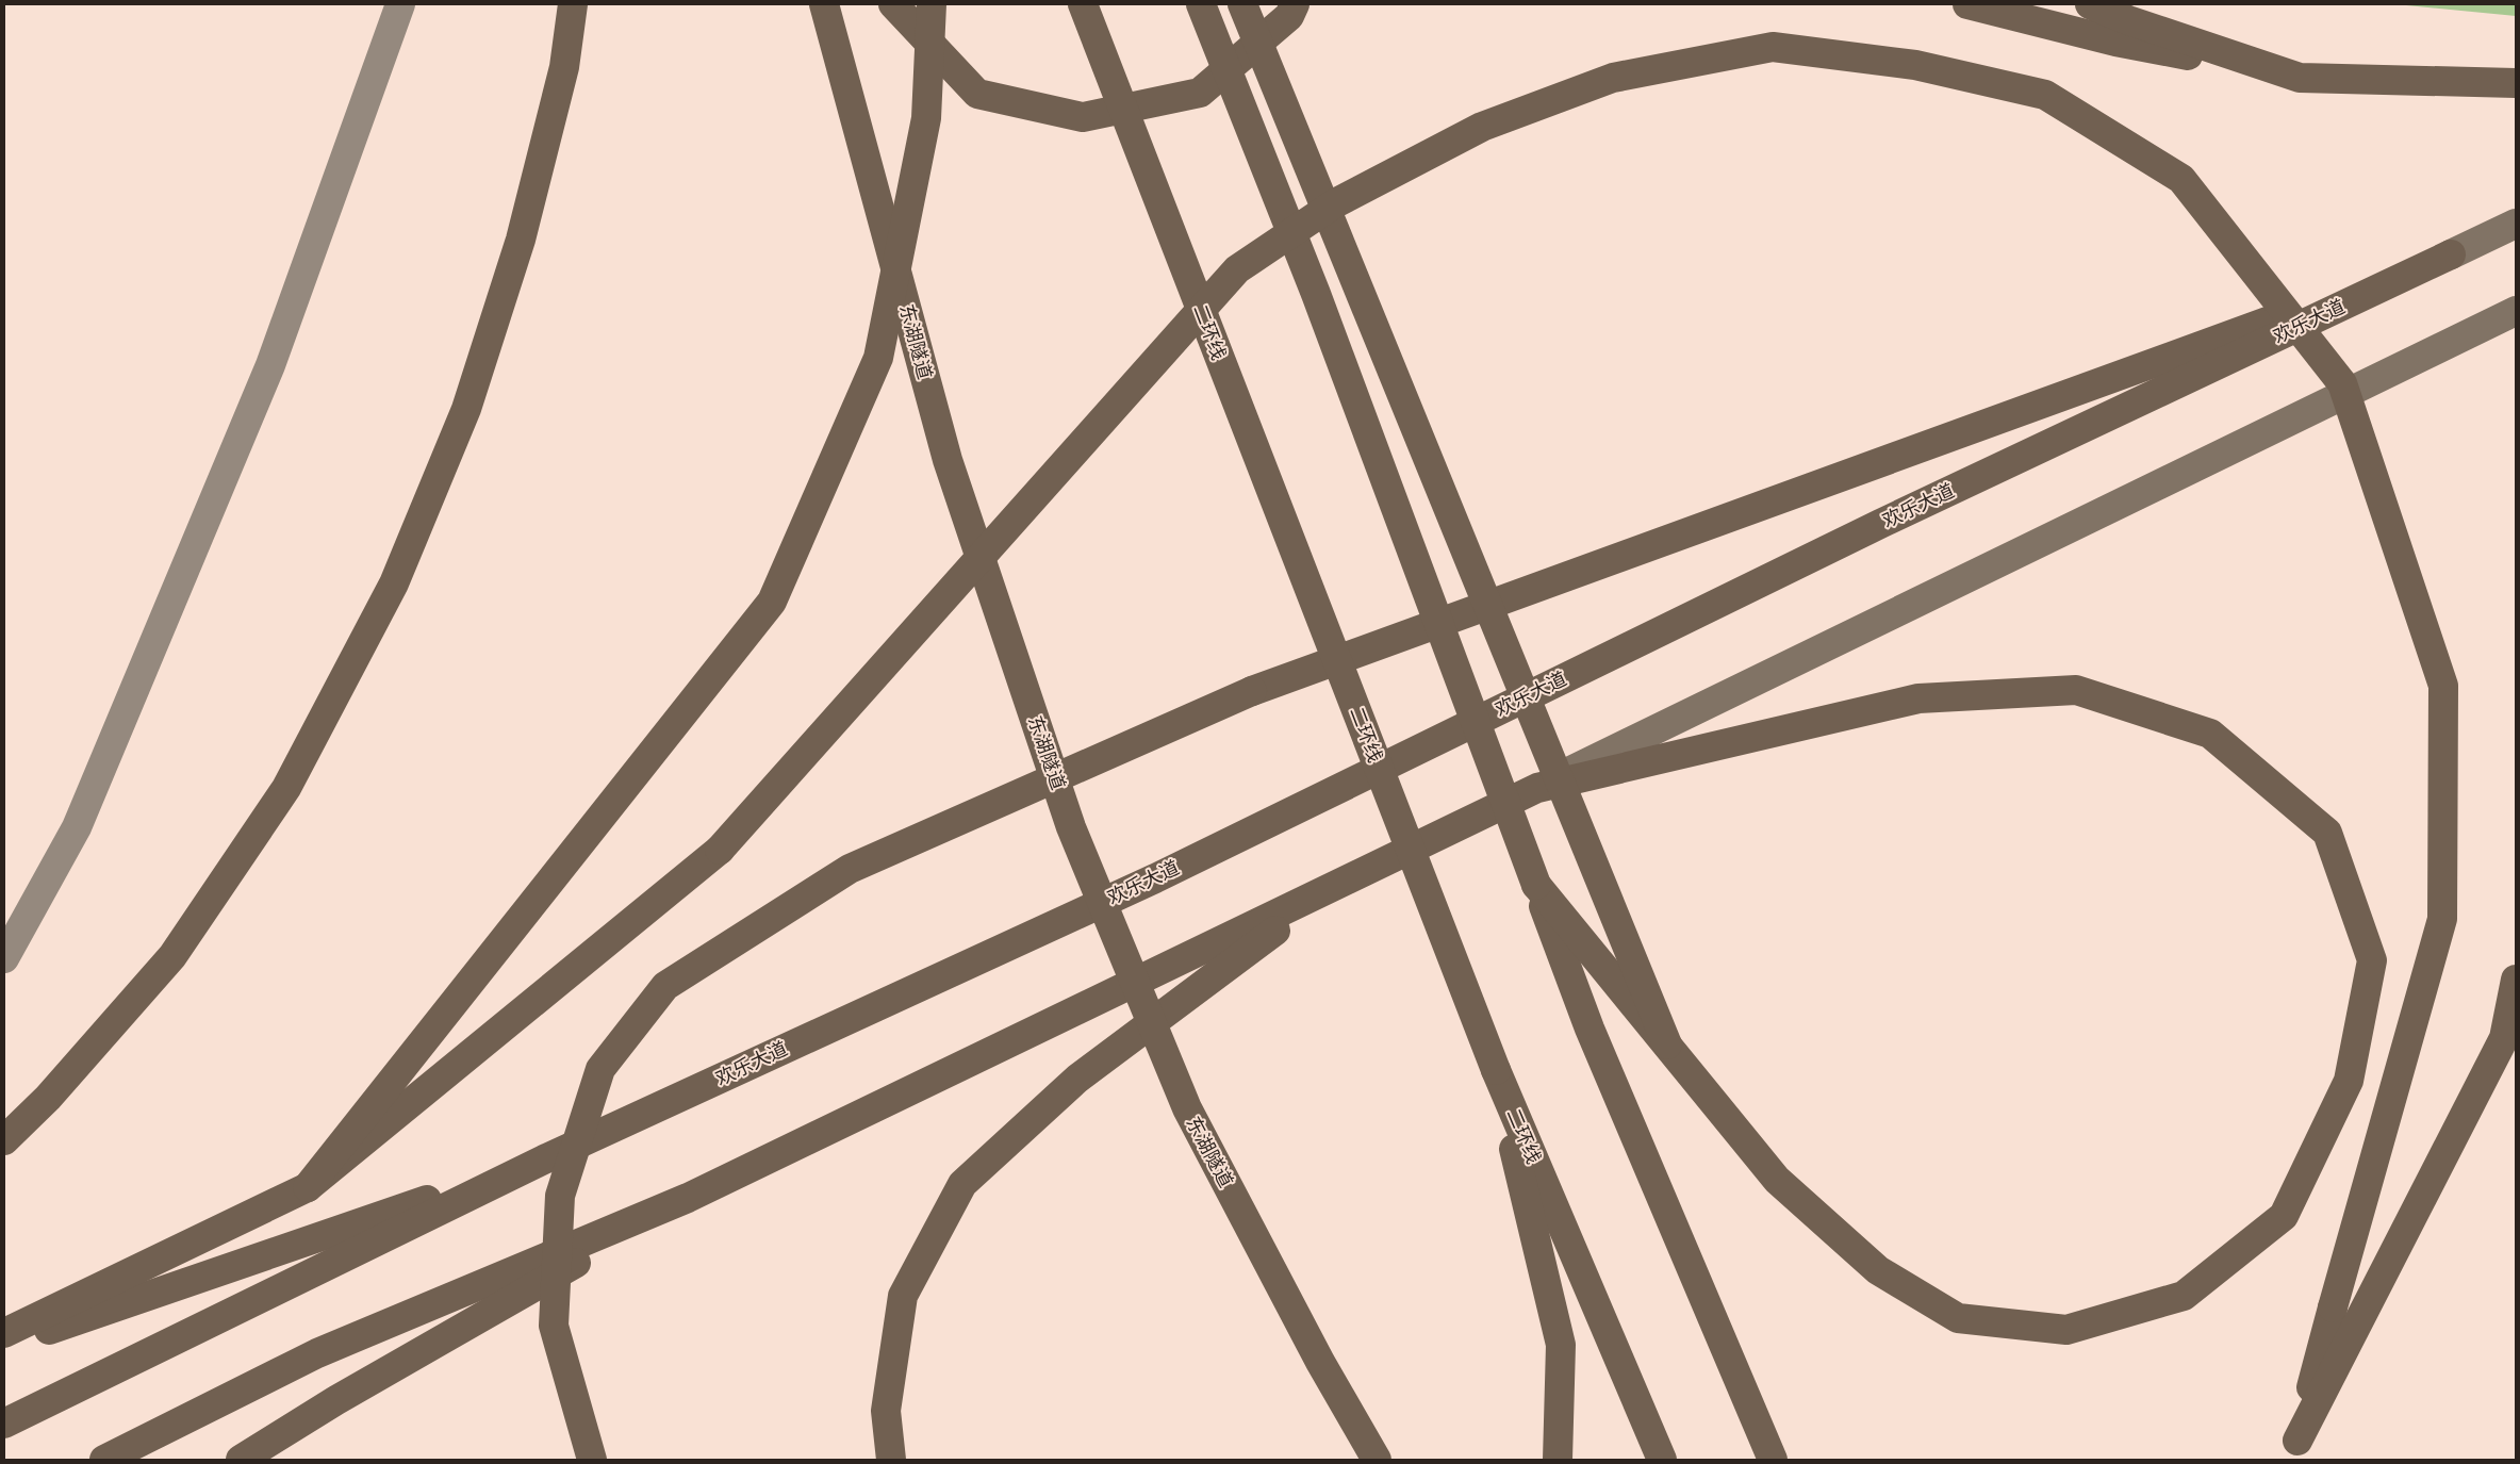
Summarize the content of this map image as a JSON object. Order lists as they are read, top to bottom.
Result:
{
  "streets": {
    "highway": ["欢乐大道", "二环线", "东湖隧道"]
  }
}
